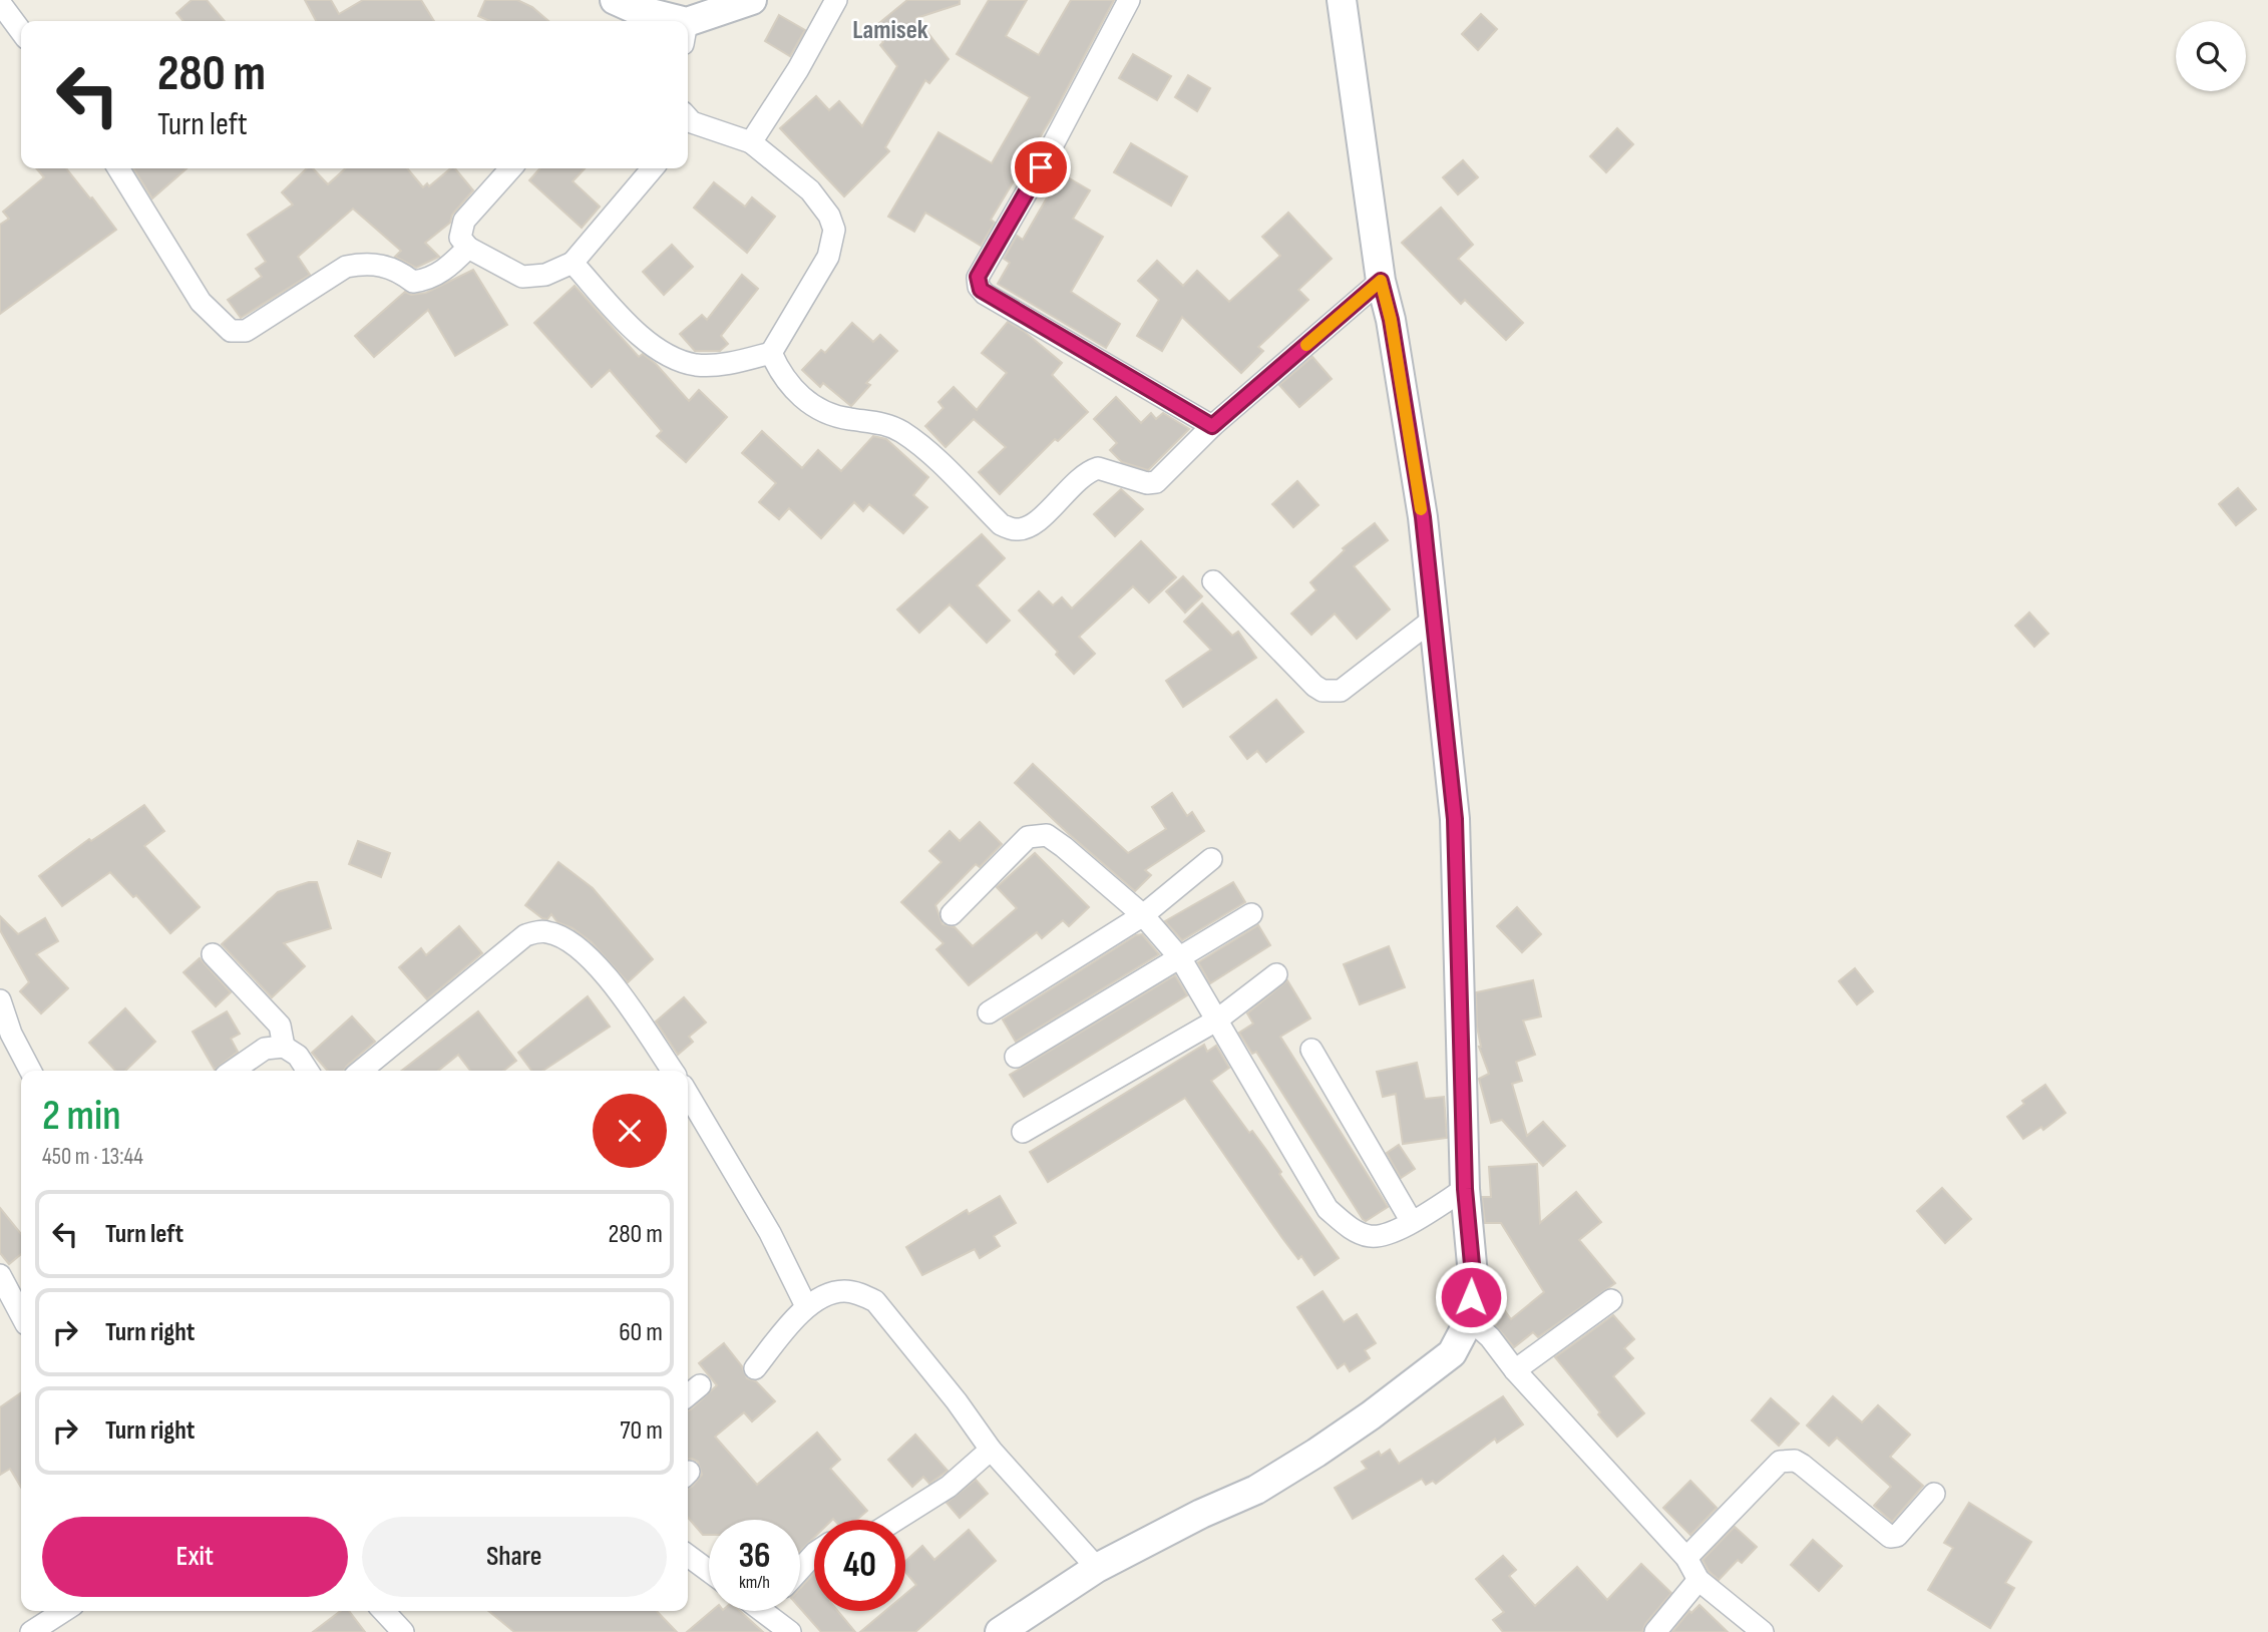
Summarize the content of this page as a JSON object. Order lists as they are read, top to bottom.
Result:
{
  "districts": ["Lamisek"],
  "page": {
    "turn": ["280 m", "Turn left"],
    "heading": ["2 min", "450 m · 13:44"],
    "list": [
      {
        "name": "Turn left",
        "value": "280 m"
      },
      {
        "name": "Turn right",
        "value": "60 m"
      },
      {
        "name": "Turn right",
        "value": "70 m"
      }
    ],
    "buttons": ["Exit", "Share"],
    "speed": "36 km/h",
    "limit": "40"
  }
}
